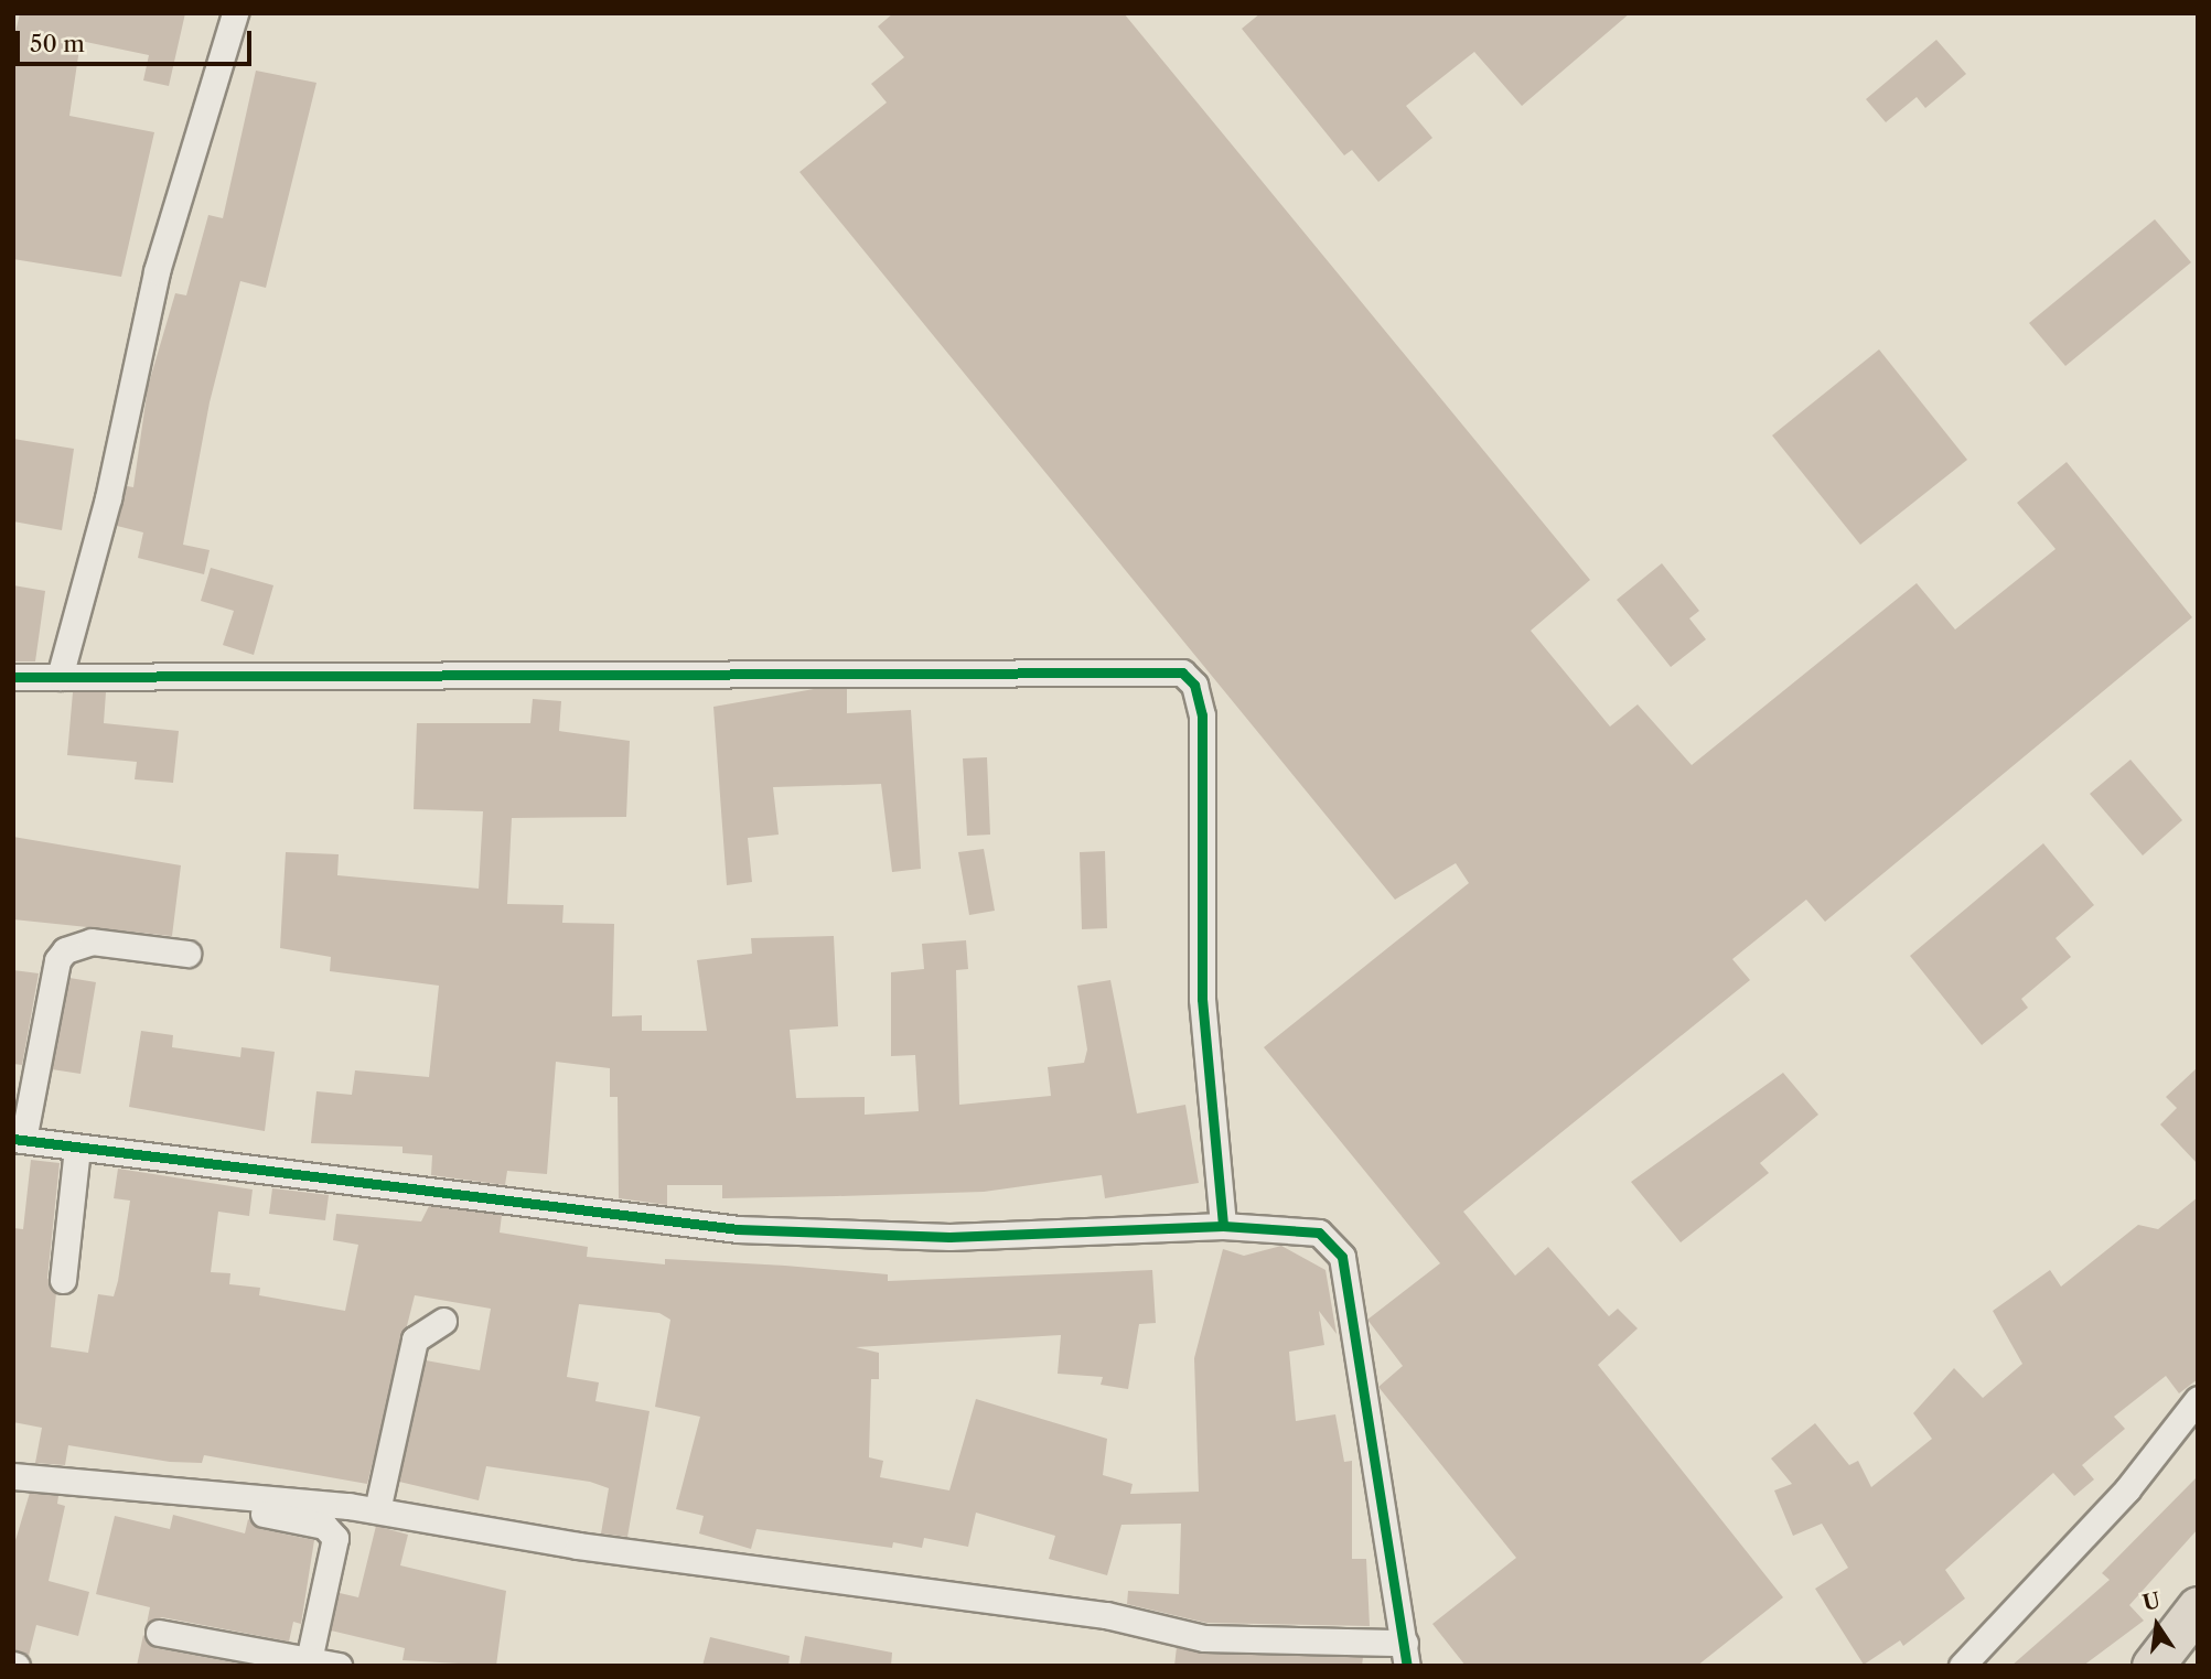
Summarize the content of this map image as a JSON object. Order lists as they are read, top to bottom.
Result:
{
  "scale_bar": "50 m",
  "north": "top"
}
